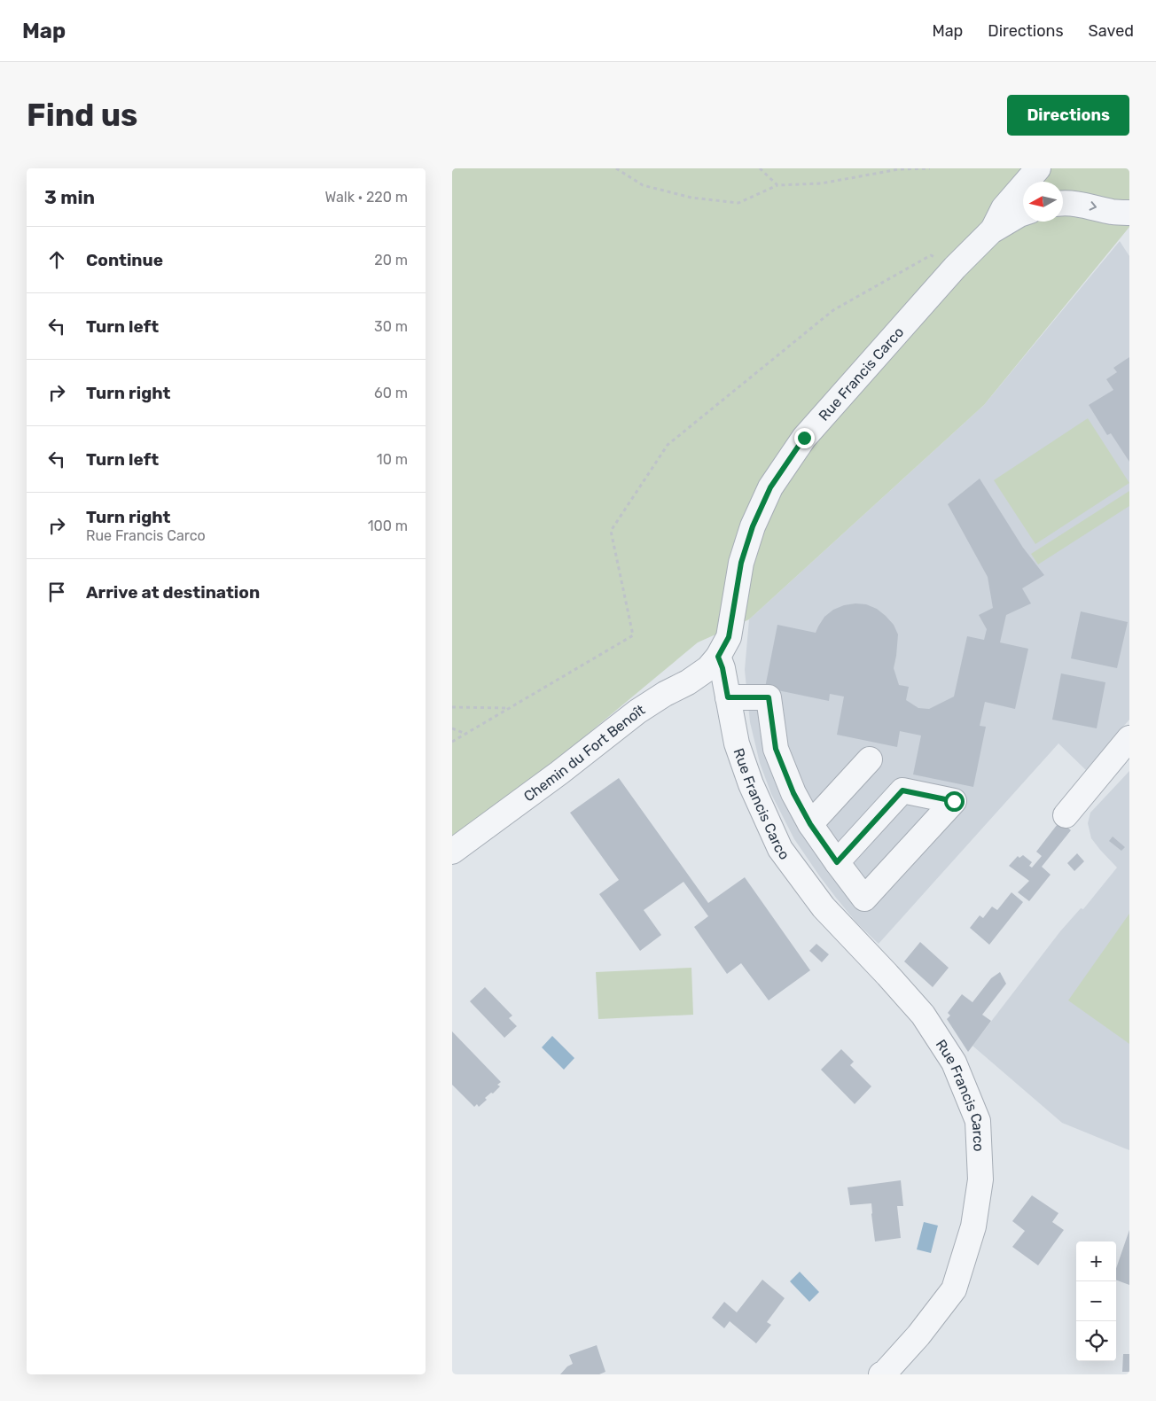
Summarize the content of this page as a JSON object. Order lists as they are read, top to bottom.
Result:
{
  "streets": {
    "street": ["Rue Francis Carco", "Chemin du Fort Benoît"]
  },
  "crossings": [
    ["Rue Francis Carco", "Chemin du Fort Benoît"]
  ],
  "north": "left",
  "page": {
    "header": "Map",
    "nav": ["Map", "Directions", "Saved"],
    "buttons": "Directions",
    "title": "Find us",
    "heading": ["3 min", "Walk · 220 m"],
    "list": [
      ["Continue", "20 m"],
      ["Turn left", "30 m"],
      ["Turn right", "60 m"],
      ["Turn left", "10 m"],
      ["Turn right", "Rue Francis Carco", "100 m"],
      "Arrive at destination"
    ],
    "map_buttons": ["+", "−"]
  }
}
